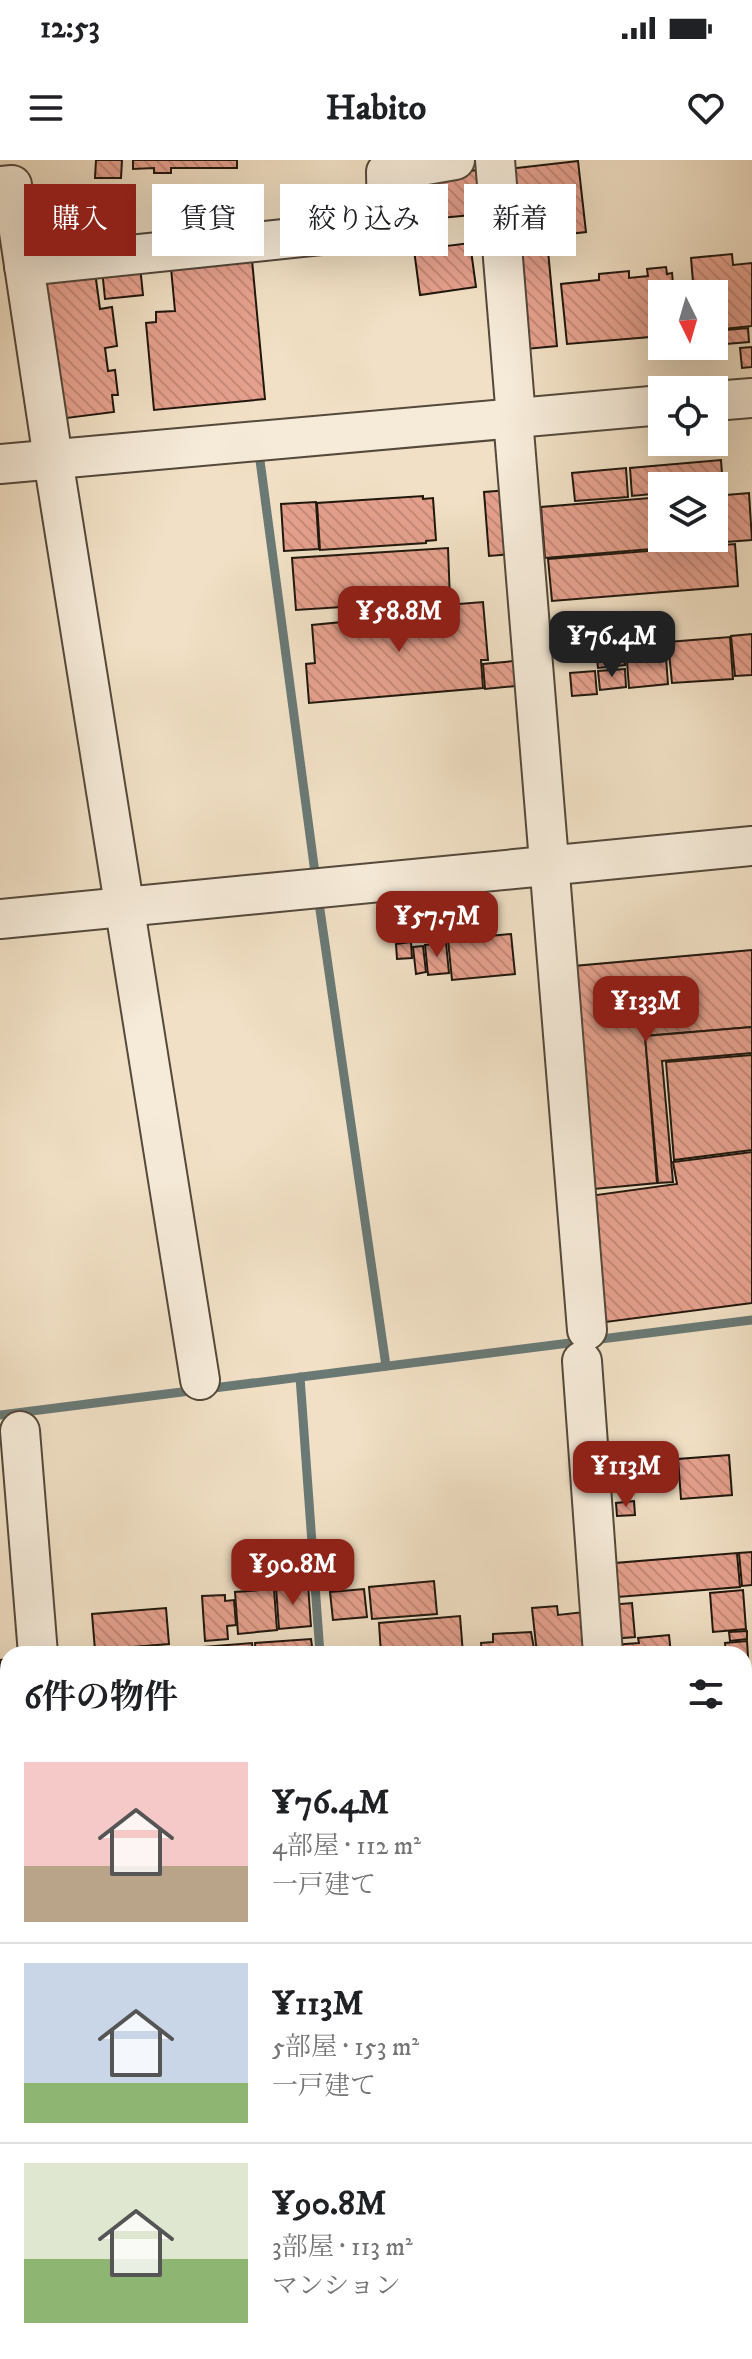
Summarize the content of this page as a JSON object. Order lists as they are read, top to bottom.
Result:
{
  "north": "bottom",
  "page": {
    "status": "12:53",
    "header": "Habito",
    "chip": [
      "購入",
      "賃貸",
      "絞り込み",
      "新着"
    ],
    "price": [
      "¥58.8M",
      "¥76.4M",
      "¥57.7M",
      "¥133M",
      "¥113M",
      "¥90.8M"
    ],
    "heading": "6件の物件",
    "list": [
      {
        "name": "¥76.4M",
        "note": "4部屋 · 112 m² · 一戸建て"
      },
      {
        "name": "¥113M",
        "note": "5部屋 · 153 m² · 一戸建て"
      },
      {
        "name": "¥90.8M",
        "note": "3部屋 · 113 m² · マンション"
      }
    ]
  }
}
